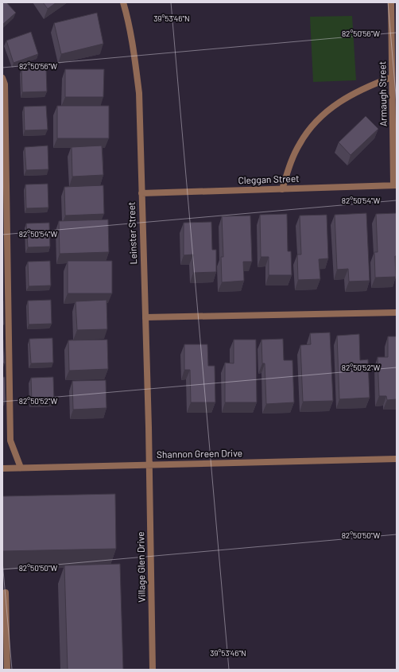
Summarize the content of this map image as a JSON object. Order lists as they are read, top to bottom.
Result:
{
  "streets": {
    "street": [
      "Armaugh Street",
      "Cleggan Street",
      "Leinster Street",
      "Shannon Green Drive",
      "Village Glen Drive"
    ]
  },
  "crossings": [
    ["Armaugh Street", "Cleggan Street"],
    ["Cleggan Street", "Leinster Street"],
    ["Leinster Street", "Shannon Green Drive"],
    ["Leinster Street", "Village Glen Drive"],
    ["Shannon Green Drive", "Village Glen Drive"]
  ],
  "coordinates": [
    "39°53'46\"N",
    "82°50'56\"W",
    "82°50'54\"W",
    "82°50'52\"W",
    "82°50'50\"W"
  ]
}
